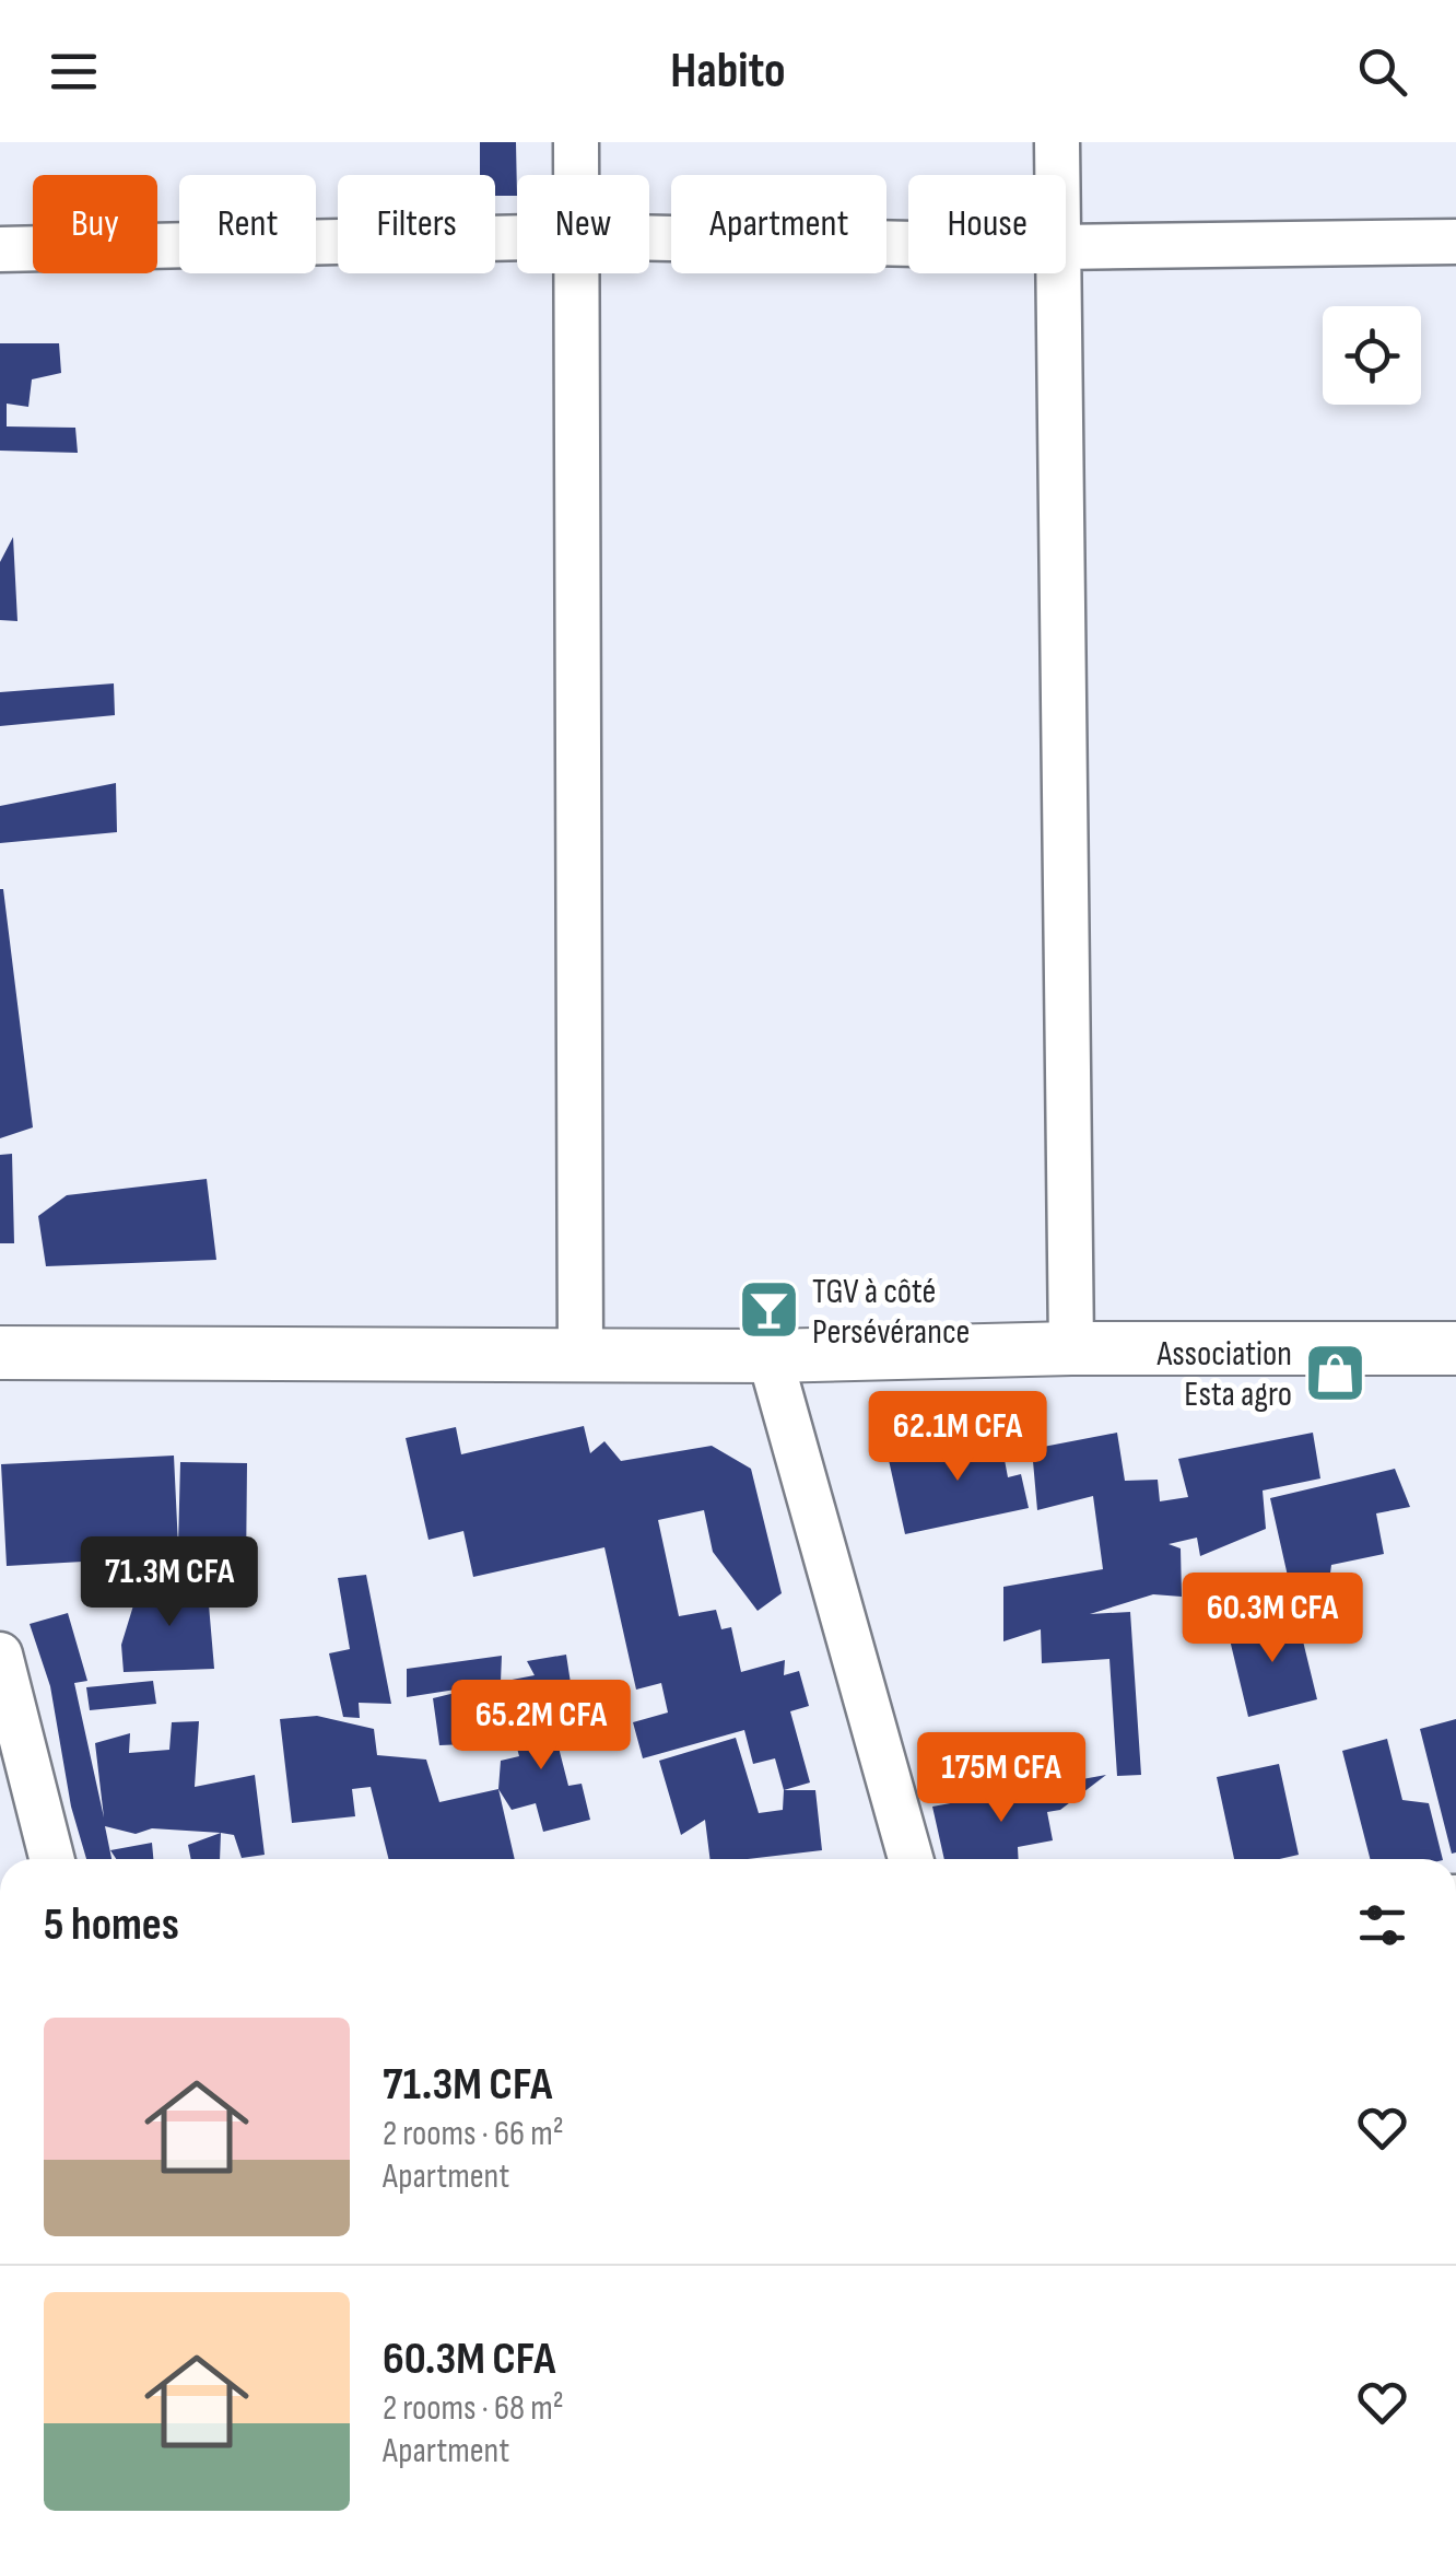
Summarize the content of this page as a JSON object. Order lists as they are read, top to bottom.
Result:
{
  "places": {
    "bar": ["TGV à côté Persévérance"],
    "shop": ["Association Esta agro"]
  },
  "page": {
    "header": "Habito",
    "chip": [
      "Buy",
      "Rent",
      "Filters",
      "New",
      "Apartment",
      "House"
    ],
    "price": [
      "62.1M CFA",
      "71.3M CFA",
      "60.3M CFA",
      "65.2M CFA",
      "175M CFA"
    ],
    "heading": "5 homes",
    "list": [
      {
        "name": "71.3M CFA",
        "note": "2 rooms · 66 m² · Apartment"
      },
      {
        "name": "60.3M CFA",
        "note": "2 rooms · 68 m² · Apartment"
      }
    ]
  }
}
